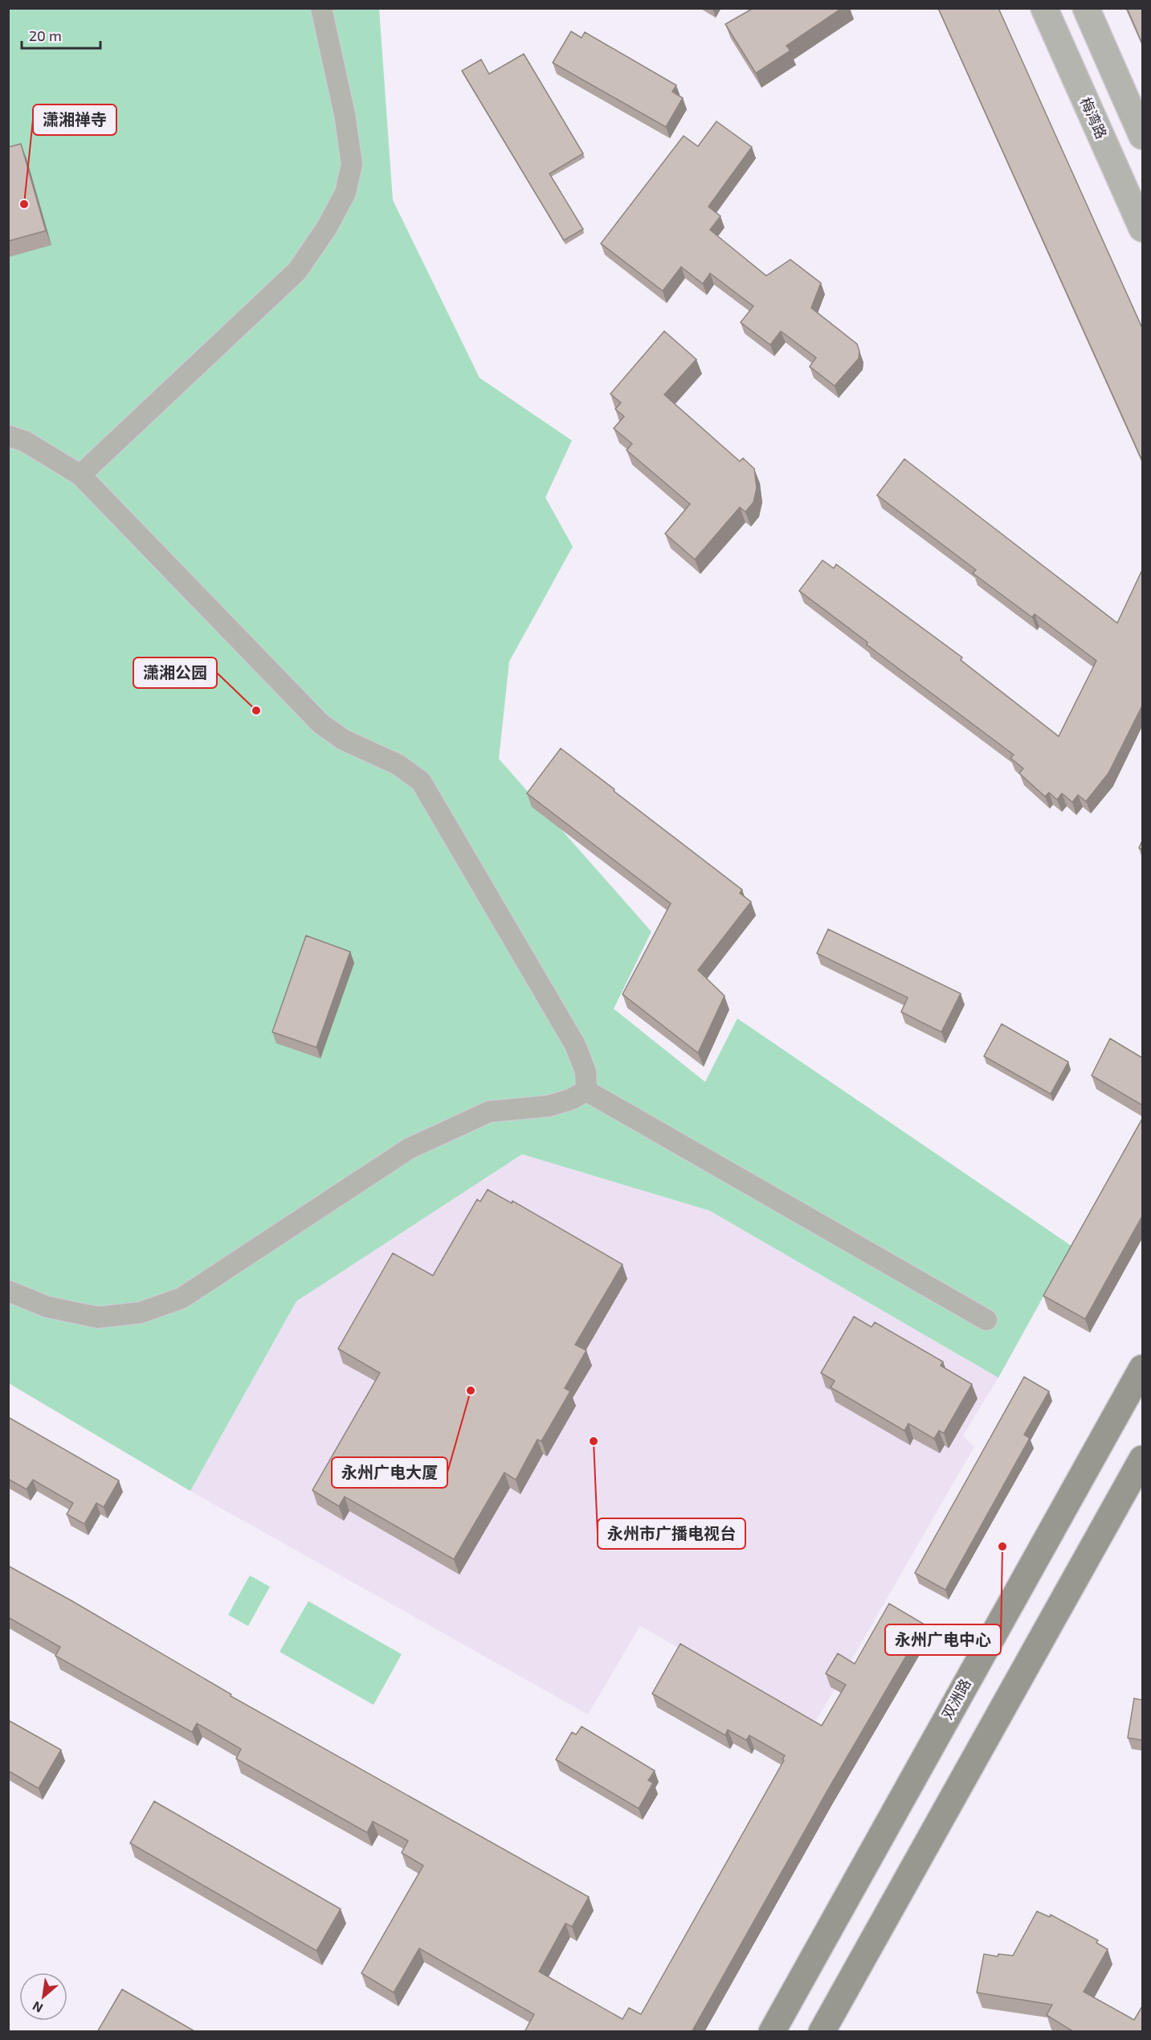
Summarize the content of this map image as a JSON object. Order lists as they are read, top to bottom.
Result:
{
  "streets": {
    "main road": ["双洲路"],
    "street": ["梅湾路"]
  },
  "places": [
    "潇湘禅寺",
    "潇湘公园",
    "永州广电大厦",
    "永州市广播电视台",
    "永州广电中心"
  ],
  "scale_bar": "20 m",
  "north": "bottom left"
}
